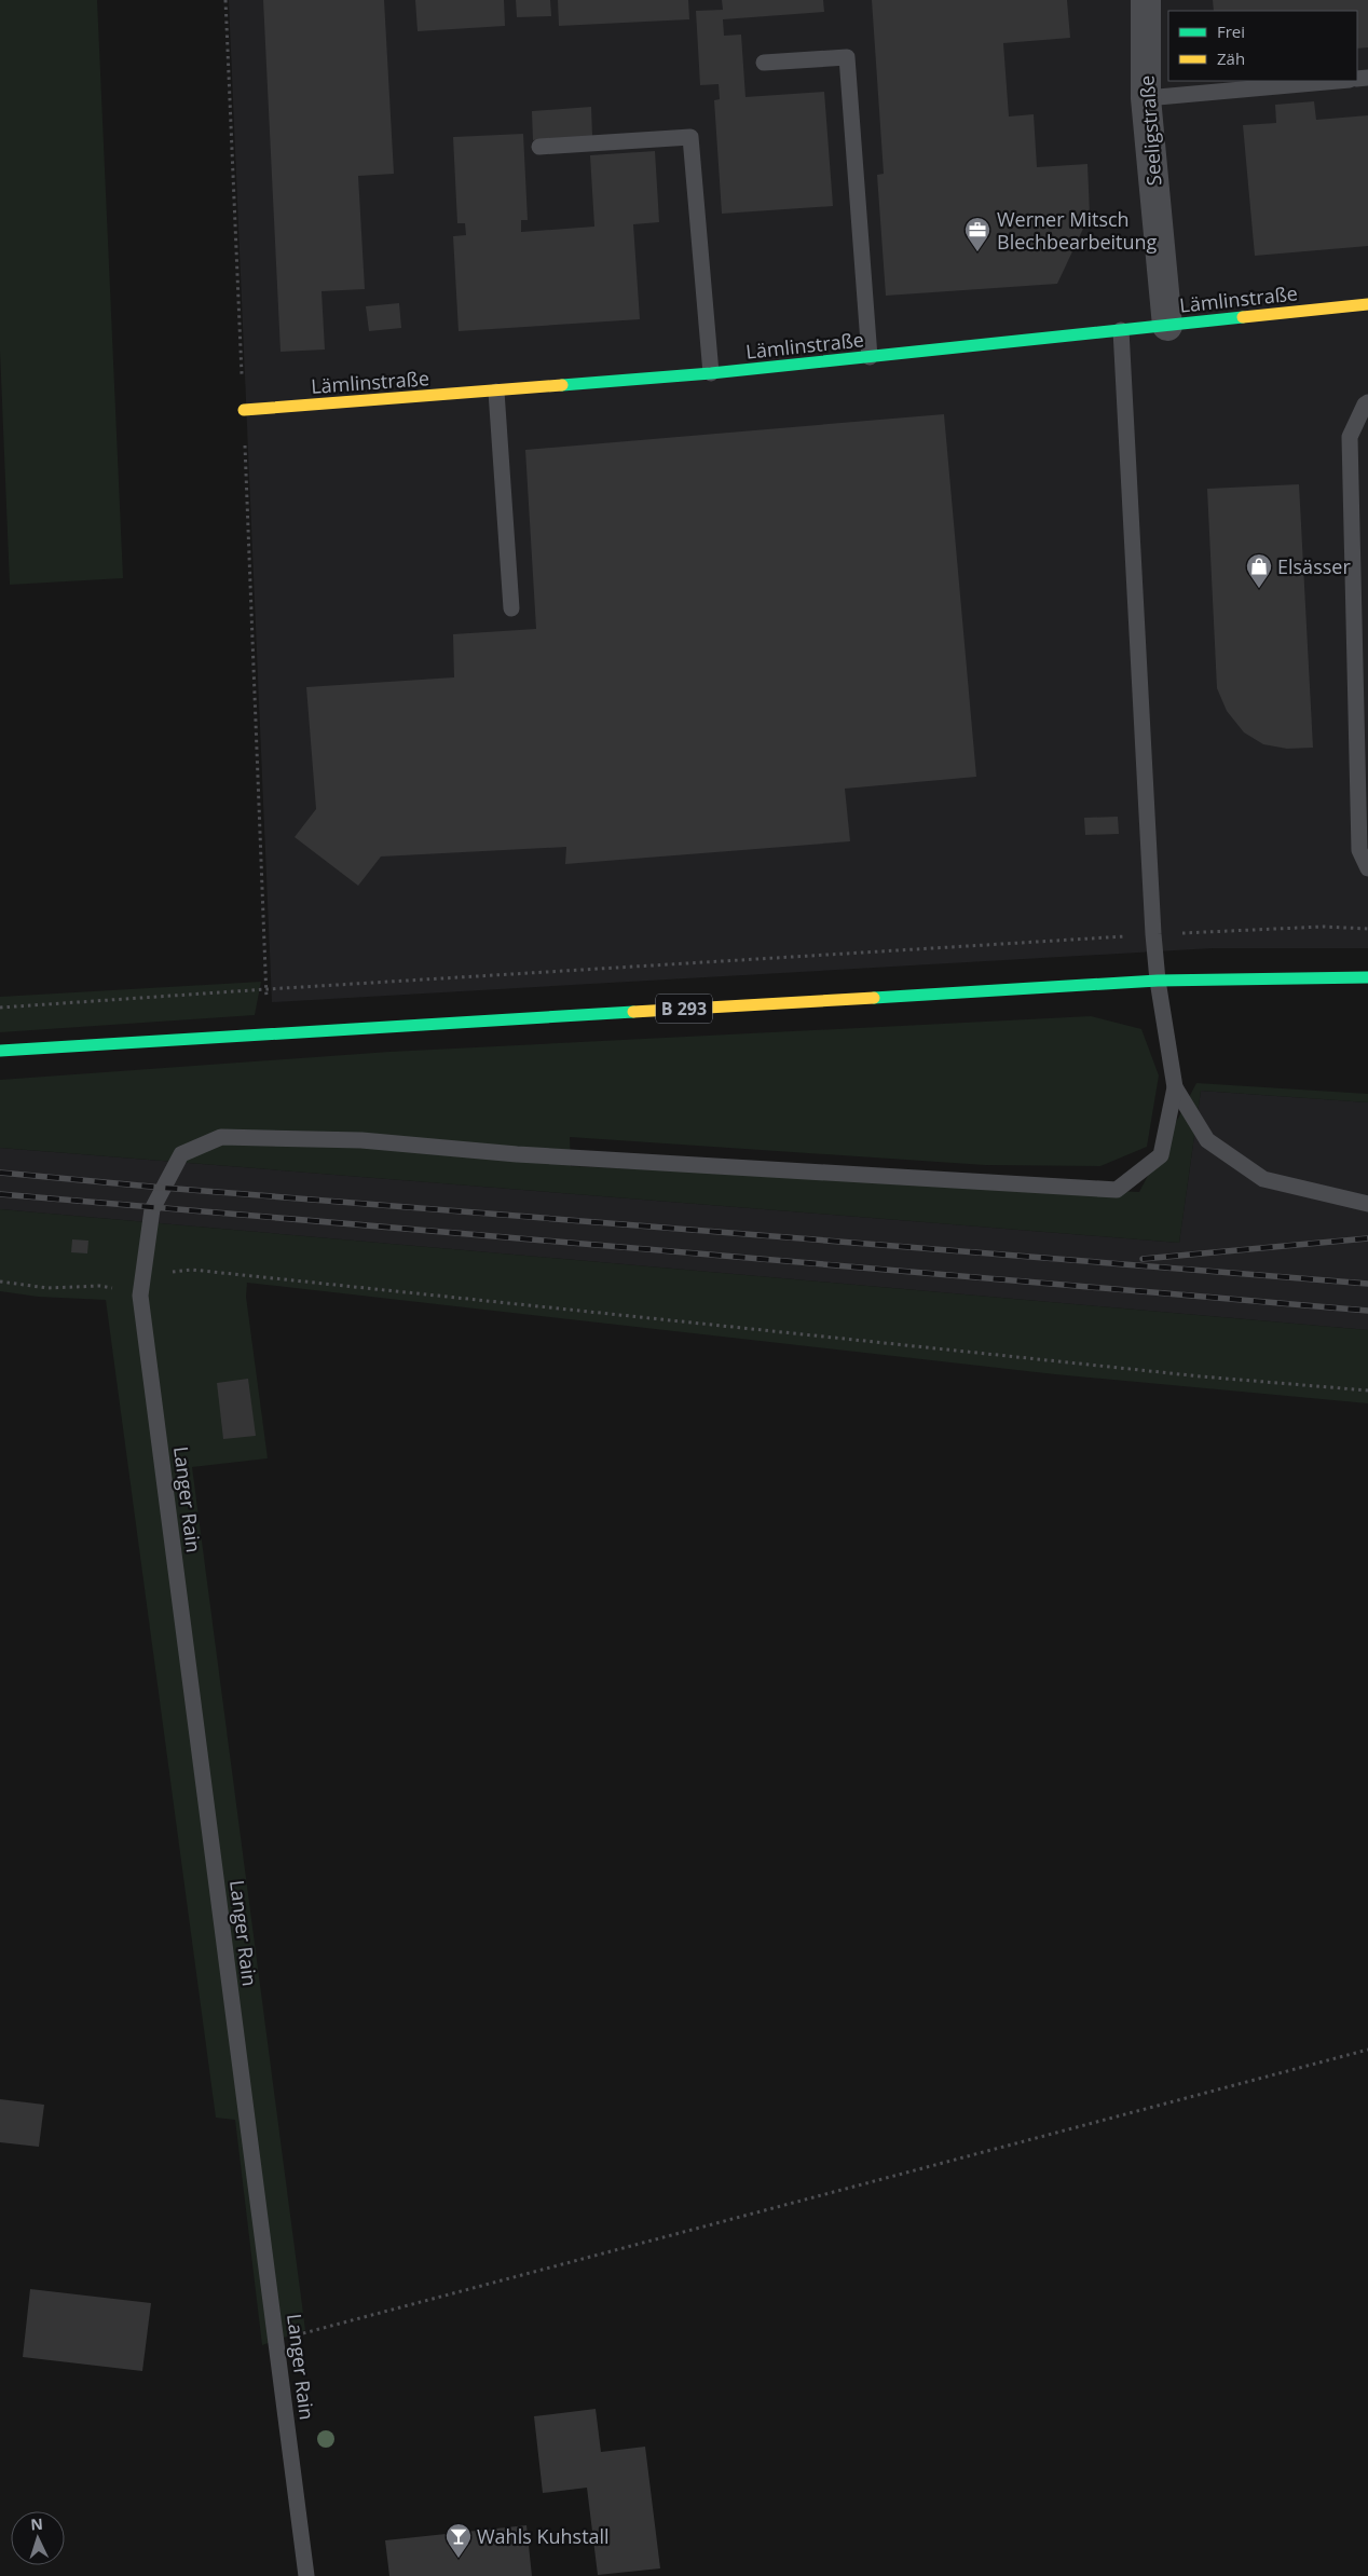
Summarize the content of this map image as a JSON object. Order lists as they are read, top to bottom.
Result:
{
  "streets": {
    "main road": ["Lämlinstraße", "B 293"],
    "street": ["Seeligstraße"],
    "lane": ["Langer Rain"]
  },
  "crossings": [
    ["Seeligstraße", "Lämlinstraße"]
  ],
  "places": {
    "office": ["Werner Mitsch Blechbearbeitung"],
    "shop": ["Elsässer"],
    "bar": ["Wahls Kuhstall"]
  },
  "legend": ["Frei", "Zäh"],
  "north": "top"
}
